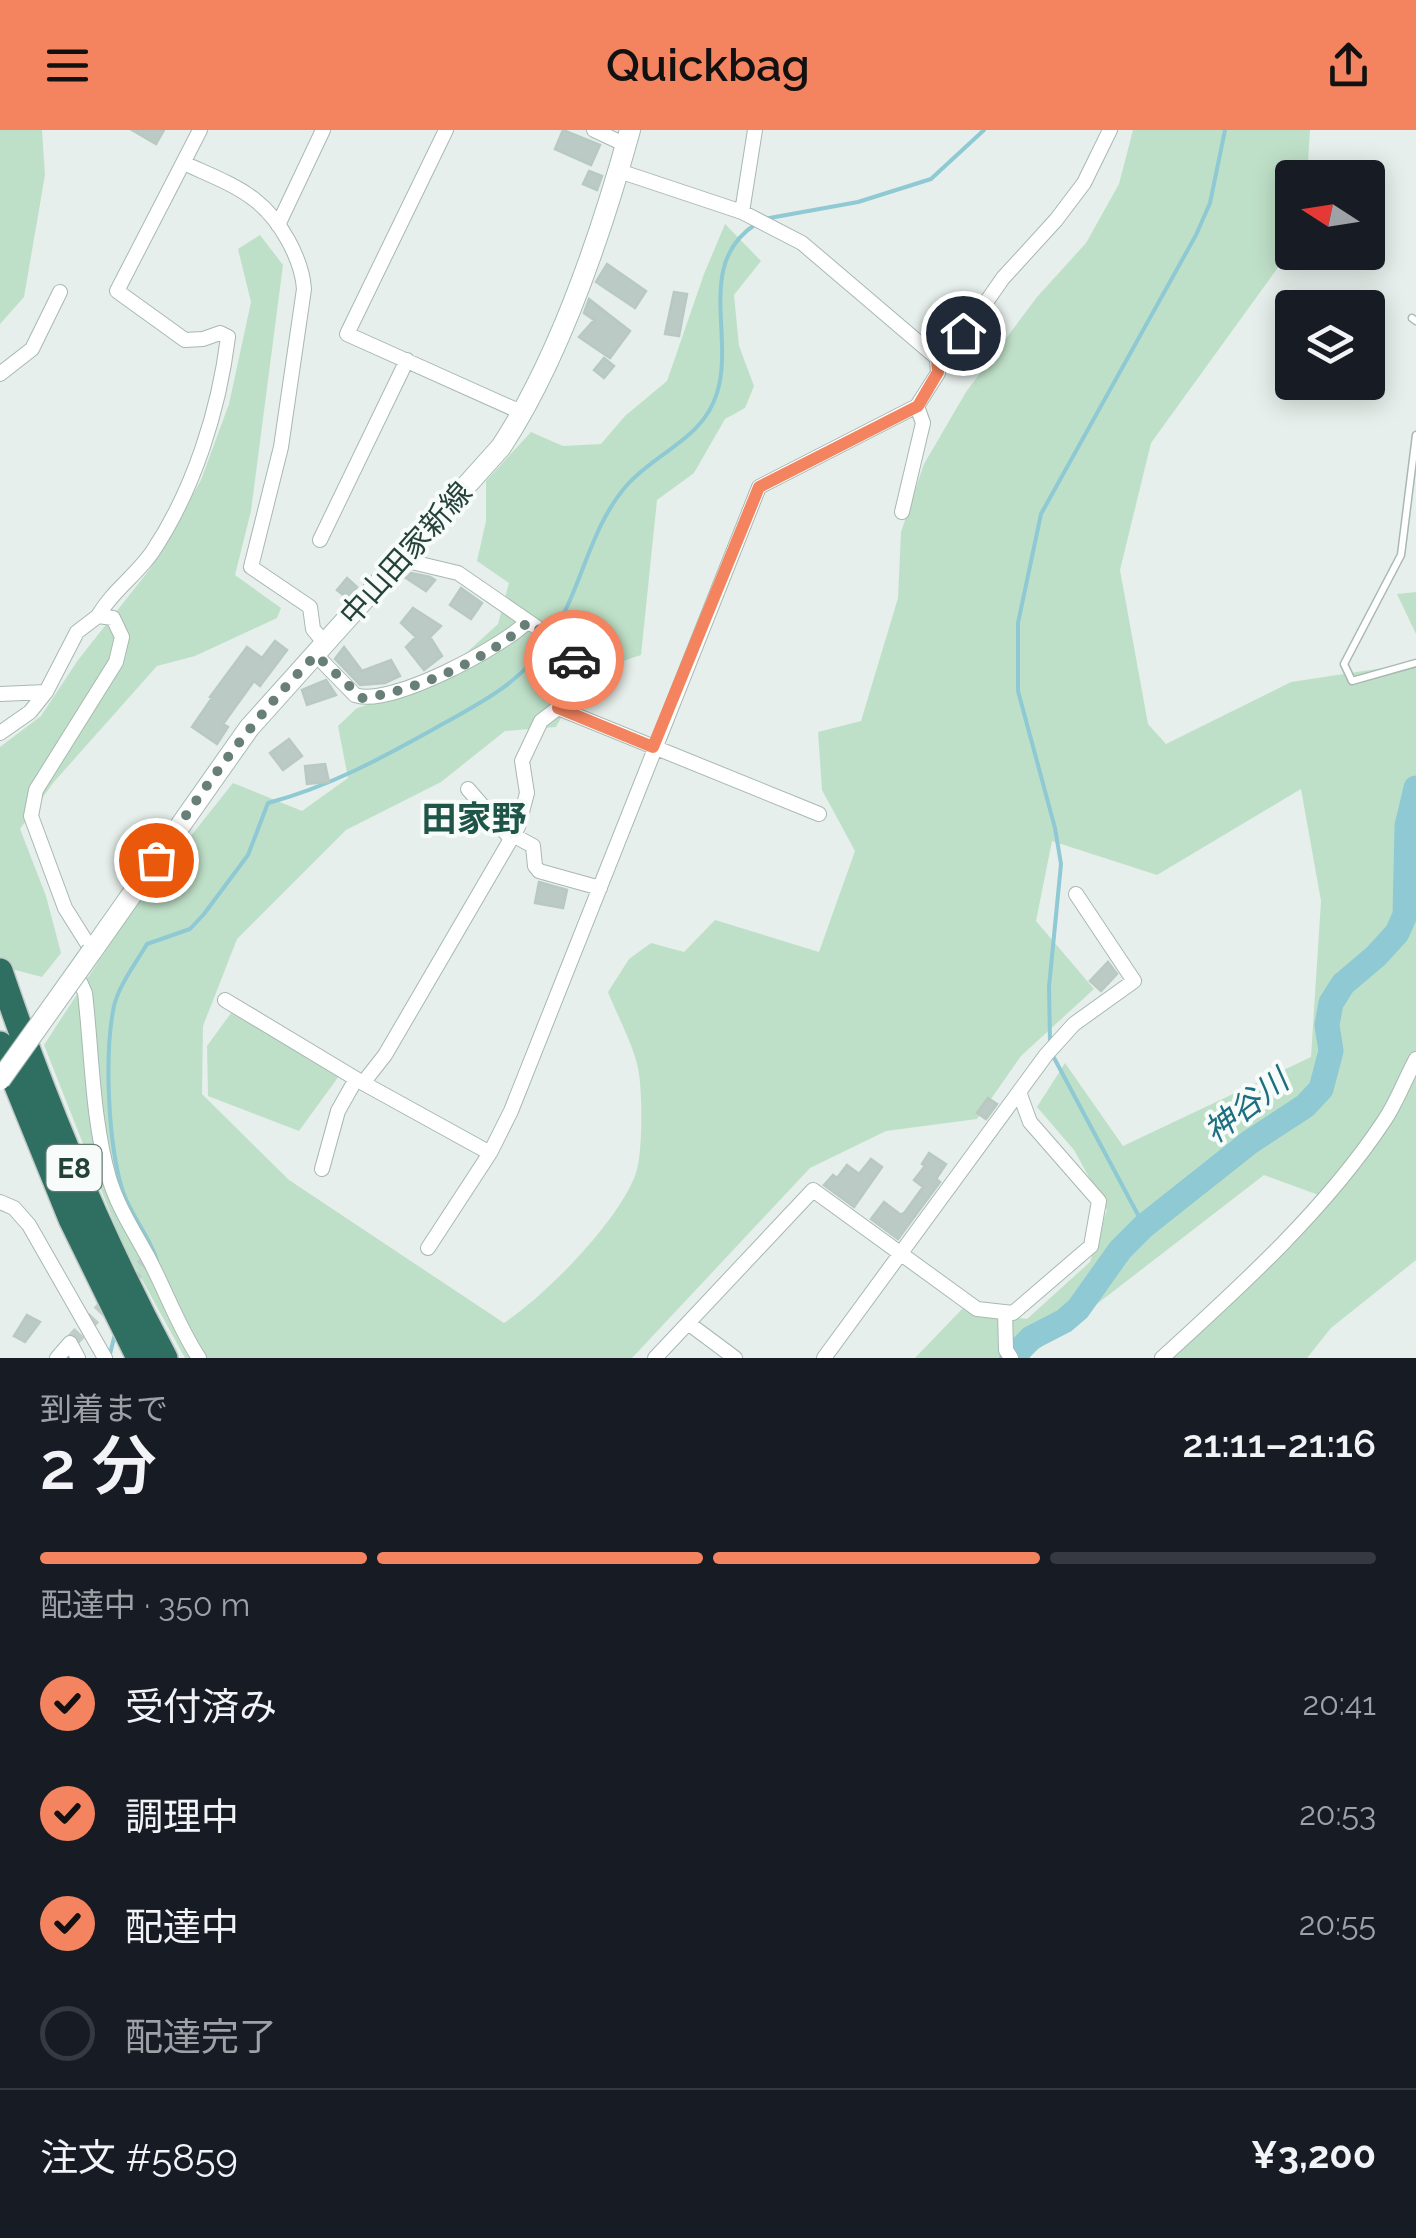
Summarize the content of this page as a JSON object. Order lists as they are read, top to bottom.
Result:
{
  "streets": {
    "highway": ["E8"],
    "main road": ["中山田家新線"]
  },
  "districts": ["田家野"],
  "water": ["神谷川"],
  "north": "left",
  "page": {
    "header": "Quickbag",
    "heading": ["2 分", "到着まで", "21:11–21:16"],
    "panel": ["注文 #5859", "¥3,200"],
    "bar": "配達中 · 350 m",
    "list": [
      ["受付済み", "20:41"],
      ["調理中", "20:53"],
      ["配達中", "20:55"],
      "配達完了"
    ]
  }
}
